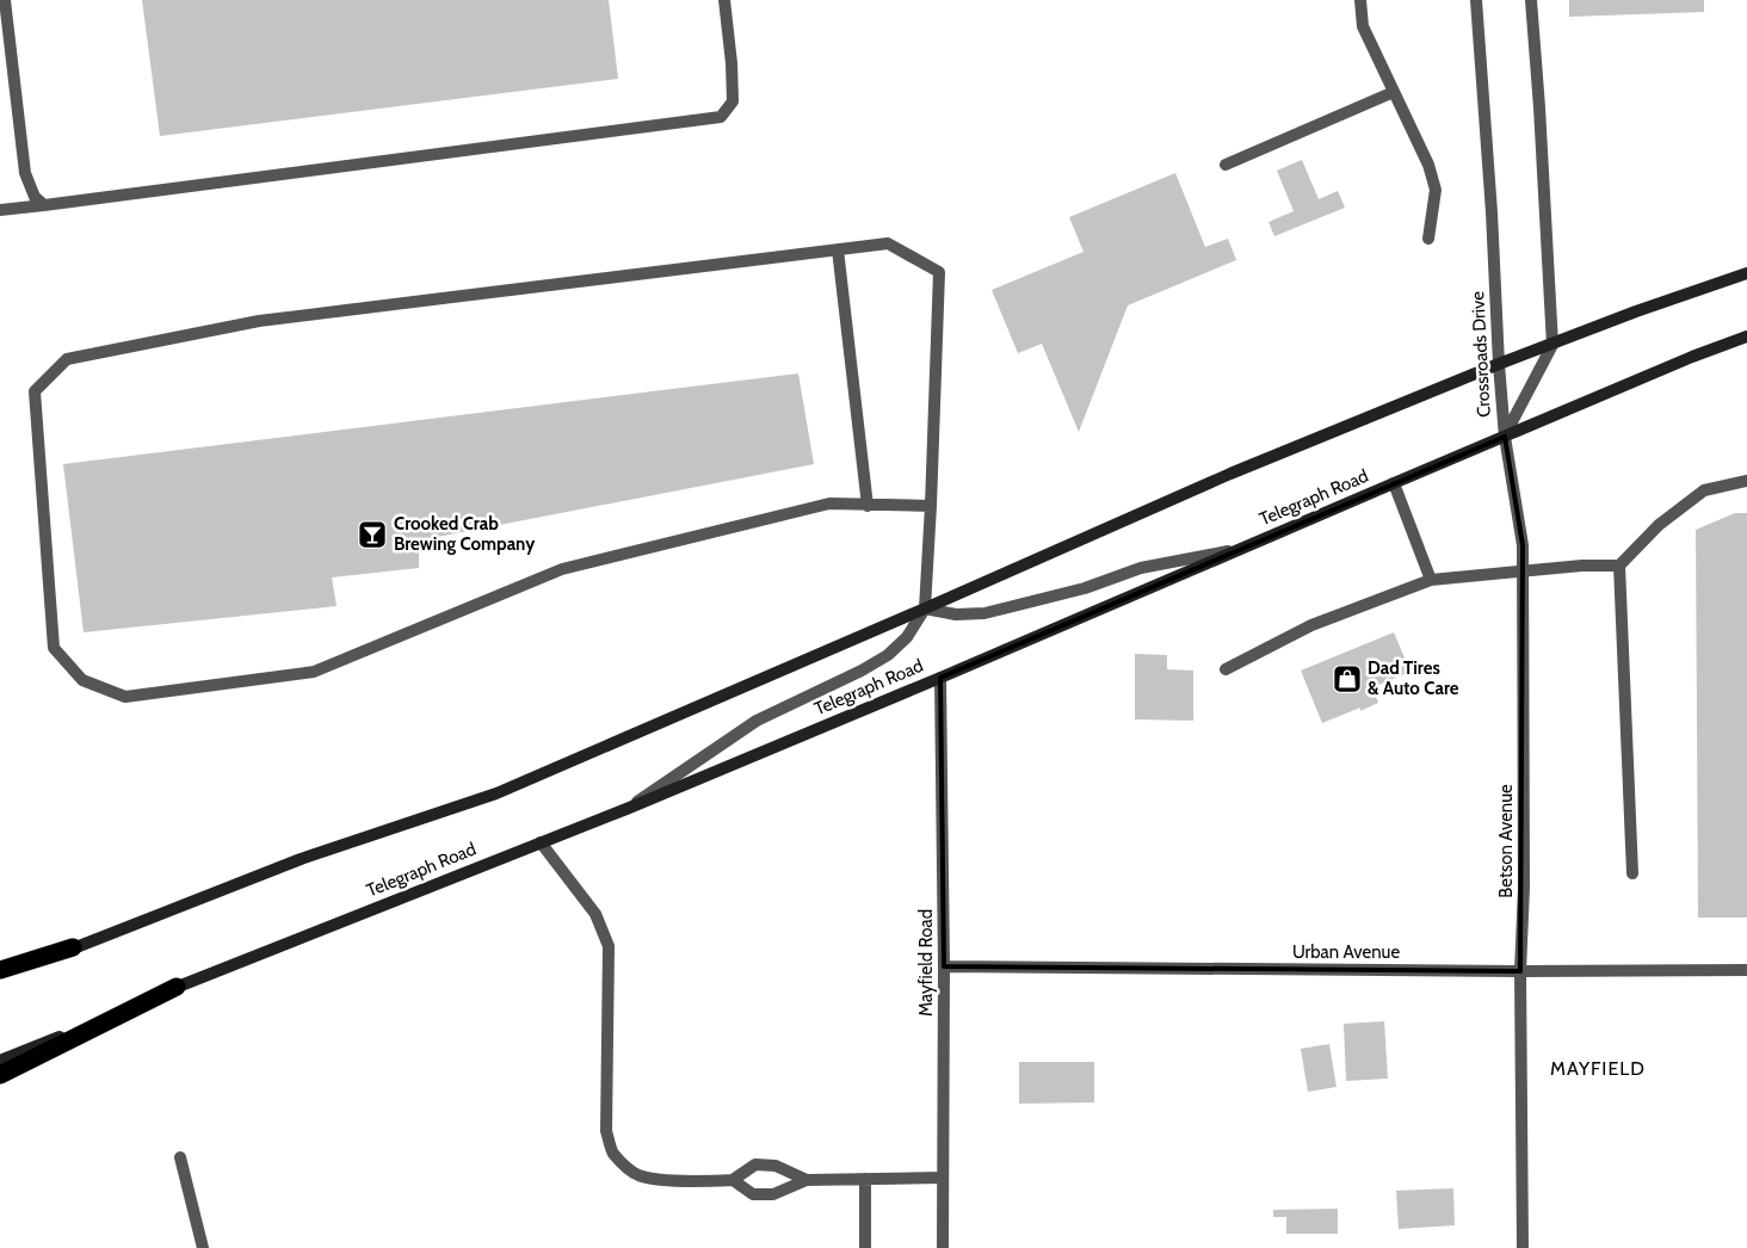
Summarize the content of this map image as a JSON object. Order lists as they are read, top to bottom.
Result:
{
  "streets": {
    "main road": ["Telegraph Road"],
    "street": [
      "Crossroads Drive",
      "Betson Avenue",
      "Urban Avenue",
      "Mayfield Road"
    ]
  },
  "crossings": [
    ["Crossroads Drive", "Telegraph Road"],
    ["Crossroads Drive", "Betson Avenue"],
    ["Telegraph Road", "Betson Avenue"],
    ["Telegraph Road", "Mayfield Road"],
    ["Betson Avenue", "Urban Avenue"],
    ["Urban Avenue", "Mayfield Road"]
  ],
  "districts": ["MAYFIELD"],
  "places": {
    "bar": ["Crooked Crab Brewing Company"],
    "shop": ["Dad Tires & Auto Care"]
  }
}
